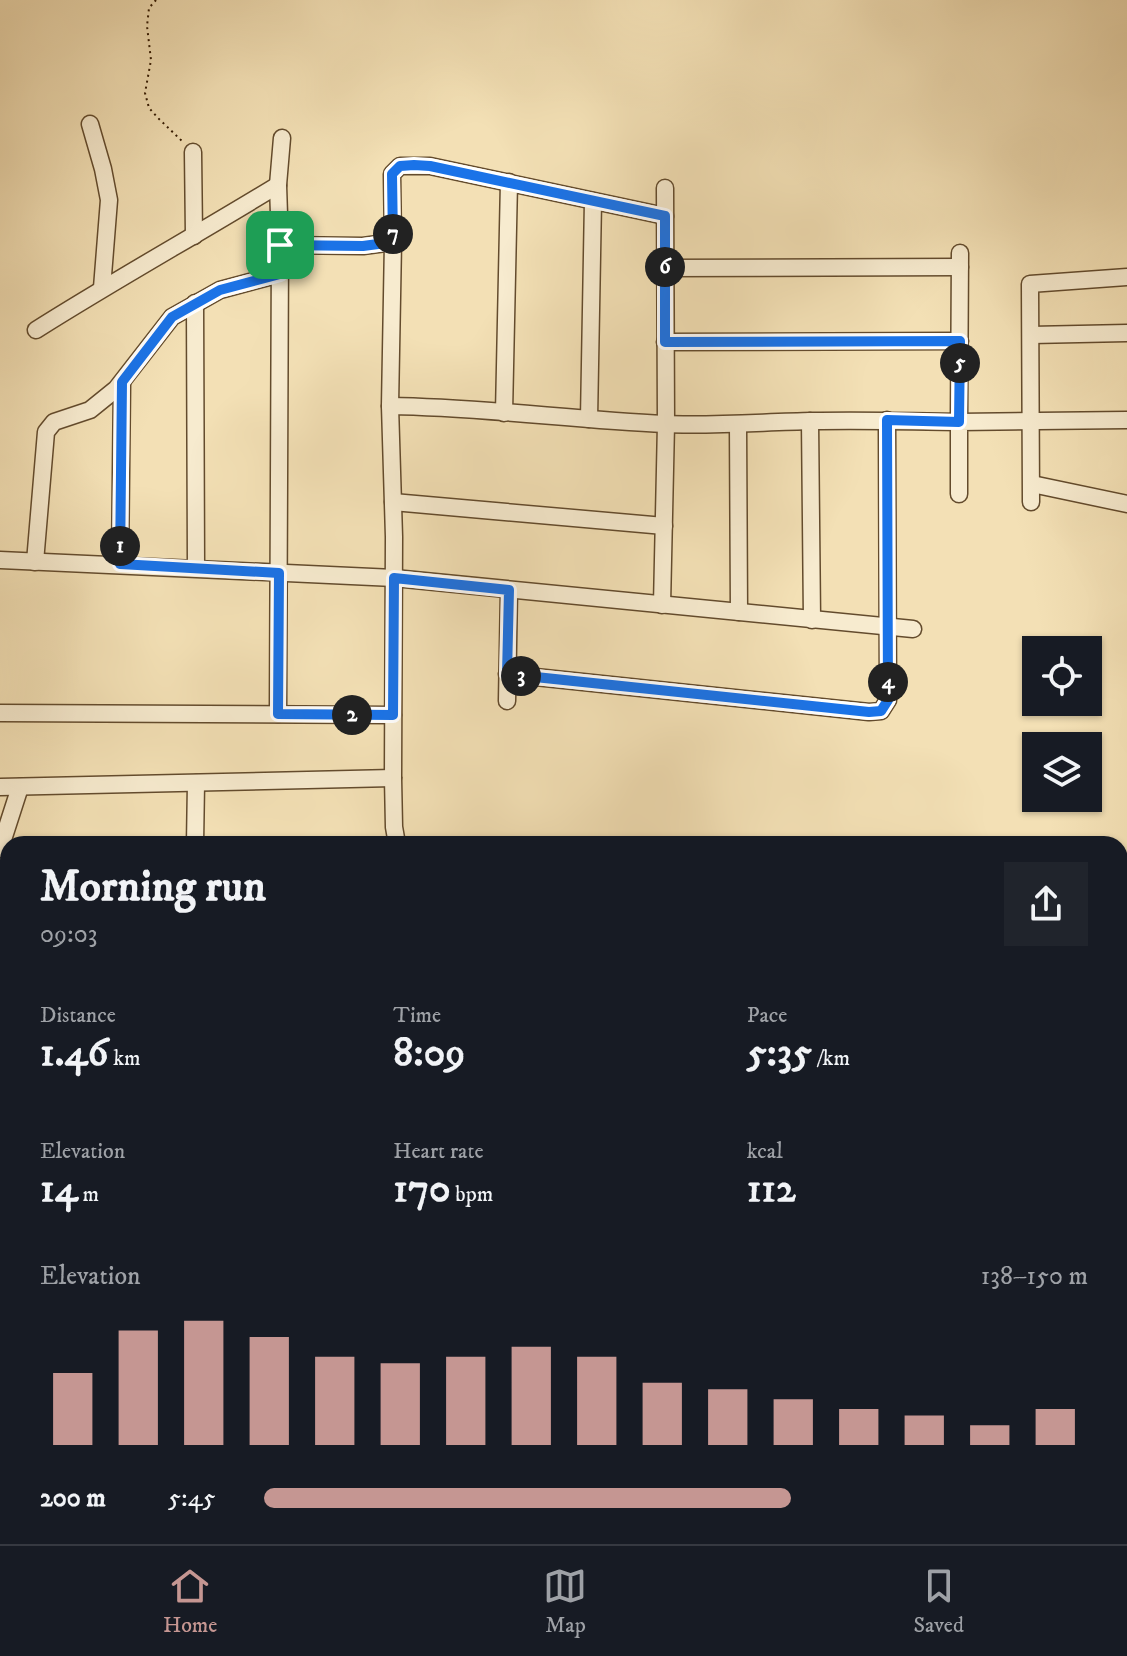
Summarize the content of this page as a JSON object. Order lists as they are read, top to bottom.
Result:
{
  "page": {
    "pins": [
      "7",
      "6",
      "5",
      "1",
      "3",
      "4",
      "2"
    ],
    "heading": ["Morning run", "09:03"],
    "stats": [
      ["Distance", "1.46 km"],
      ["Time", "8:09"],
      ["Pace", "5:35 /km"],
      ["Elevation", "14 m"],
      ["Heart rate", "170 bpm"],
      ["kcal", "112"]
    ],
    "chart": ["Elevation", "138–150 m"],
    "list": [
      {
        "name": "200 m",
        "note": "5:45"
      }
    ],
    "tabs": ["Home", "Map", "Saved"]
  }
}
